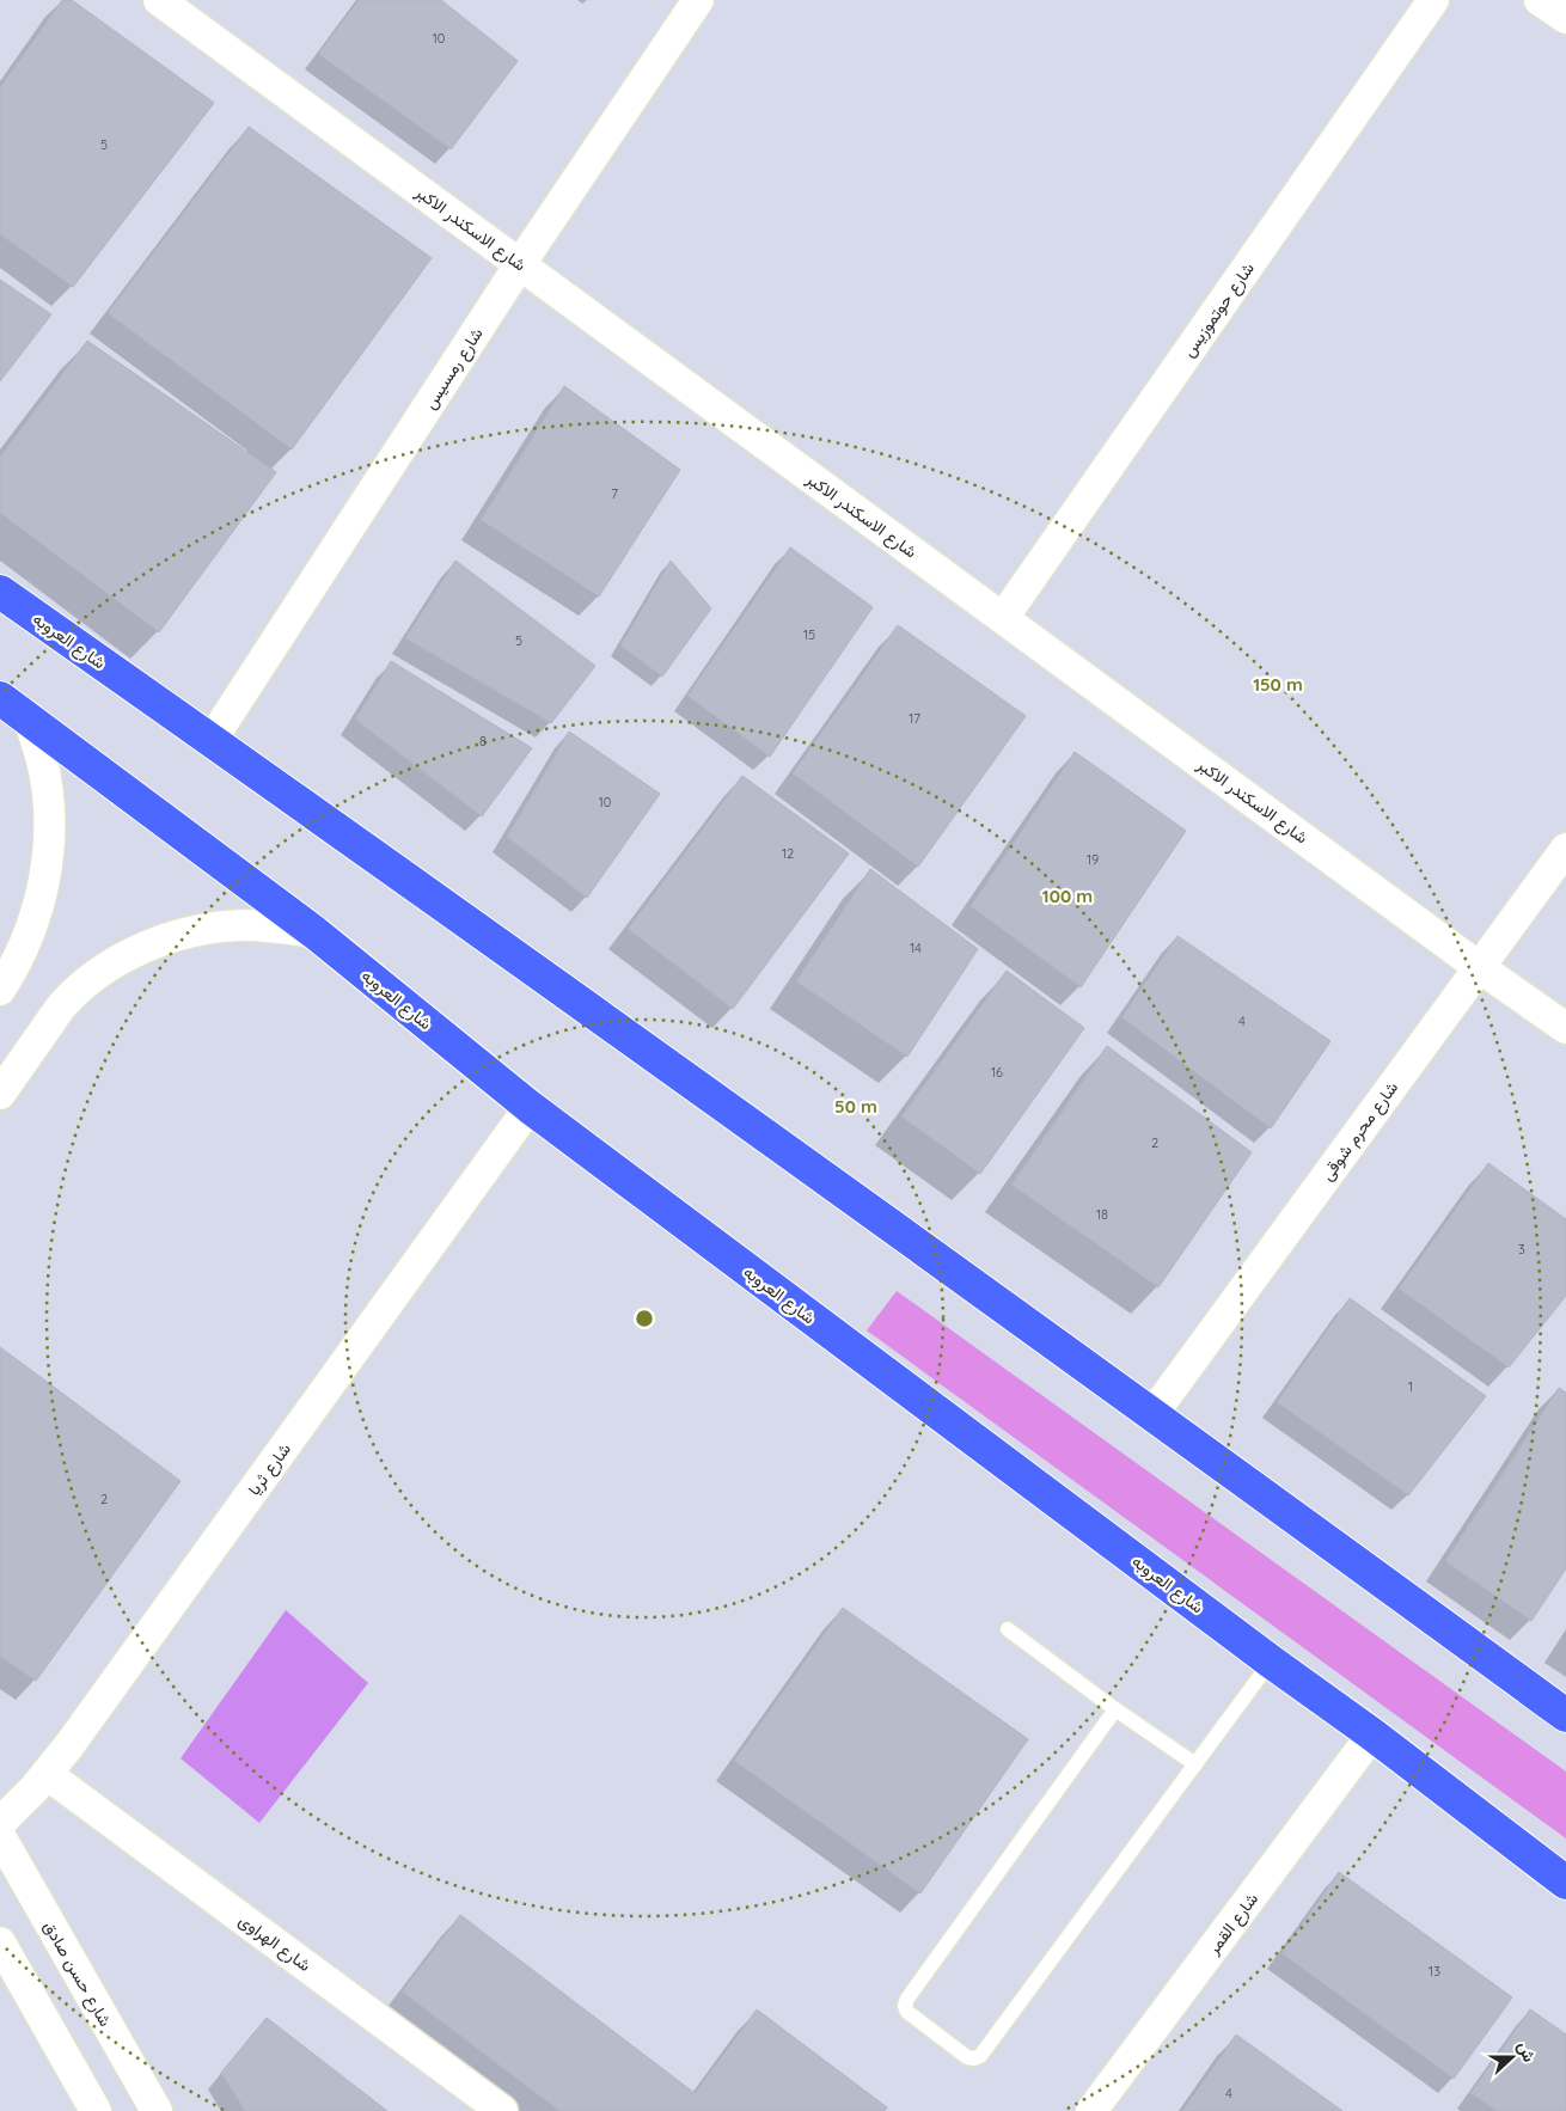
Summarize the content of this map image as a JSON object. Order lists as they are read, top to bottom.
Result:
{
  "streets": {
    "highway": ["شارع العروبه"],
    "street": [
      "شارع الاسكندر الاكبر",
      "شارع حوتموزيس",
      "شارع رمسيس",
      "شارع محرم شوقى",
      "شارع ثريا",
      "شارع القمر",
      "شارع الهراوى",
      "شارع حسن صادق"
    ]
  },
  "crossings": [
    ["شارع الاسكندر الاكبر", "شارع حوتموزيس"],
    ["شارع الاسكندر الاكبر", "شارع رمسيس"],
    ["شارع الاسكندر الاكبر", "شارع محرم شوقى"],
    ["شارع رمسيس", "شارع العروبه"],
    ["شارع العروبه", "شارع محرم شوقى"],
    ["شارع العروبه", "شارع ثريا"],
    ["شارع العروبه", "شارع القمر"],
    ["شارع ثريا", "شارع الهراوى"]
  ],
  "house_numbers": [
    "10",
    "5",
    "7",
    "15",
    "5",
    "17",
    "8",
    "10",
    "12",
    "19",
    "14",
    "4",
    "16",
    "2",
    "18",
    "3",
    "1",
    "2",
    "13",
    "4"
  ],
  "north": "right",
  "rings": ["150 m", "100 m", "50 m"]
}
